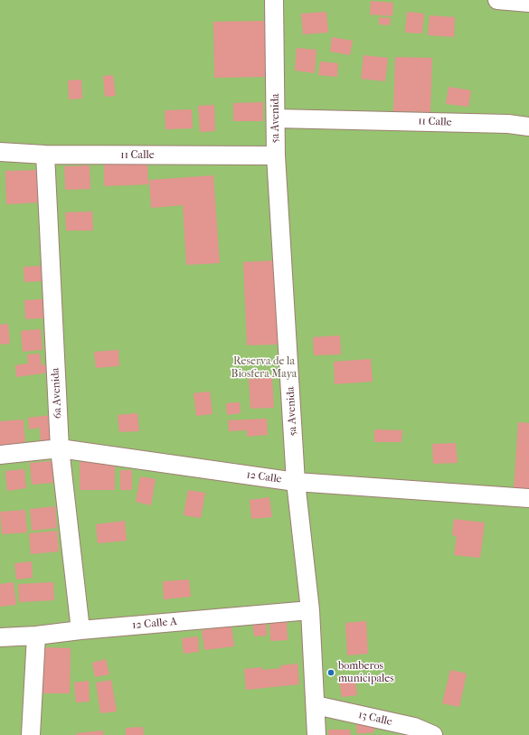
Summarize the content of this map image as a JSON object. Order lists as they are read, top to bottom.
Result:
{
  "streets": {
    "street": [
      "5a Avenida",
      "11 Calle",
      "6a Avenida",
      "12 Calle",
      "12 Calle A",
      "13 Calle"
    ]
  },
  "crossings": [
    ["5a Avenida", "11 Calle"],
    ["5a Avenida", "12 Calle"],
    ["5a Avenida", "12 Calle A"],
    ["5a Avenida", "13 Calle"],
    ["11 Calle", "6a Avenida"],
    ["6a Avenida", "12 Calle"],
    ["6a Avenida", "12 Calle A"]
  ],
  "parks": ["Reserva de la Biosfera Maya"],
  "places": ["bomberos municipales"]
}
